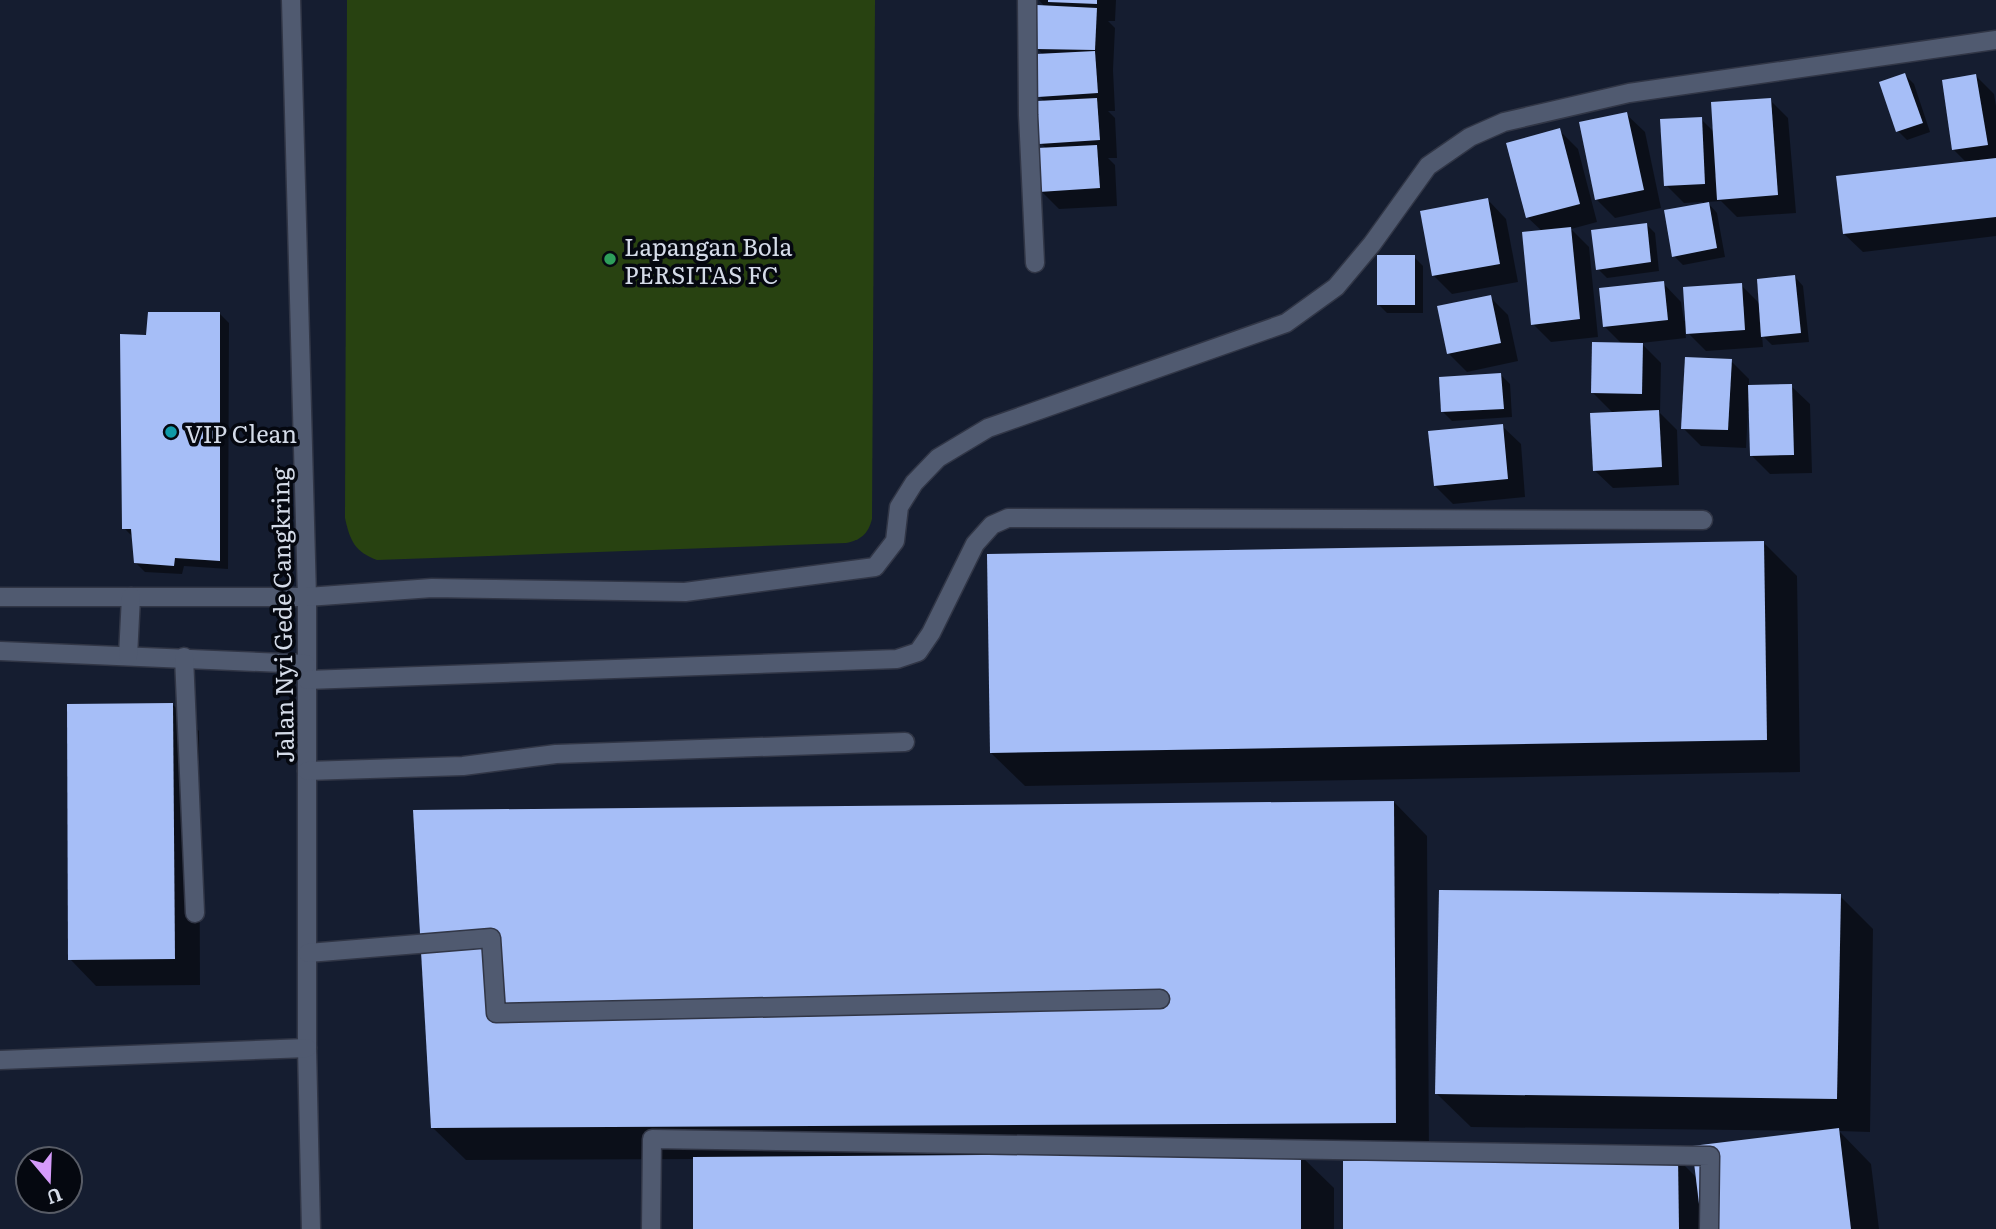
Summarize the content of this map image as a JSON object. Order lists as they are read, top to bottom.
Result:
{
  "streets": {
    "street": ["Jalan Nyi Gede Cangkring"]
  },
  "places": ["Lapangan Bola PERSITAS FC", "VIP Clean"],
  "north": "bottom"
}
